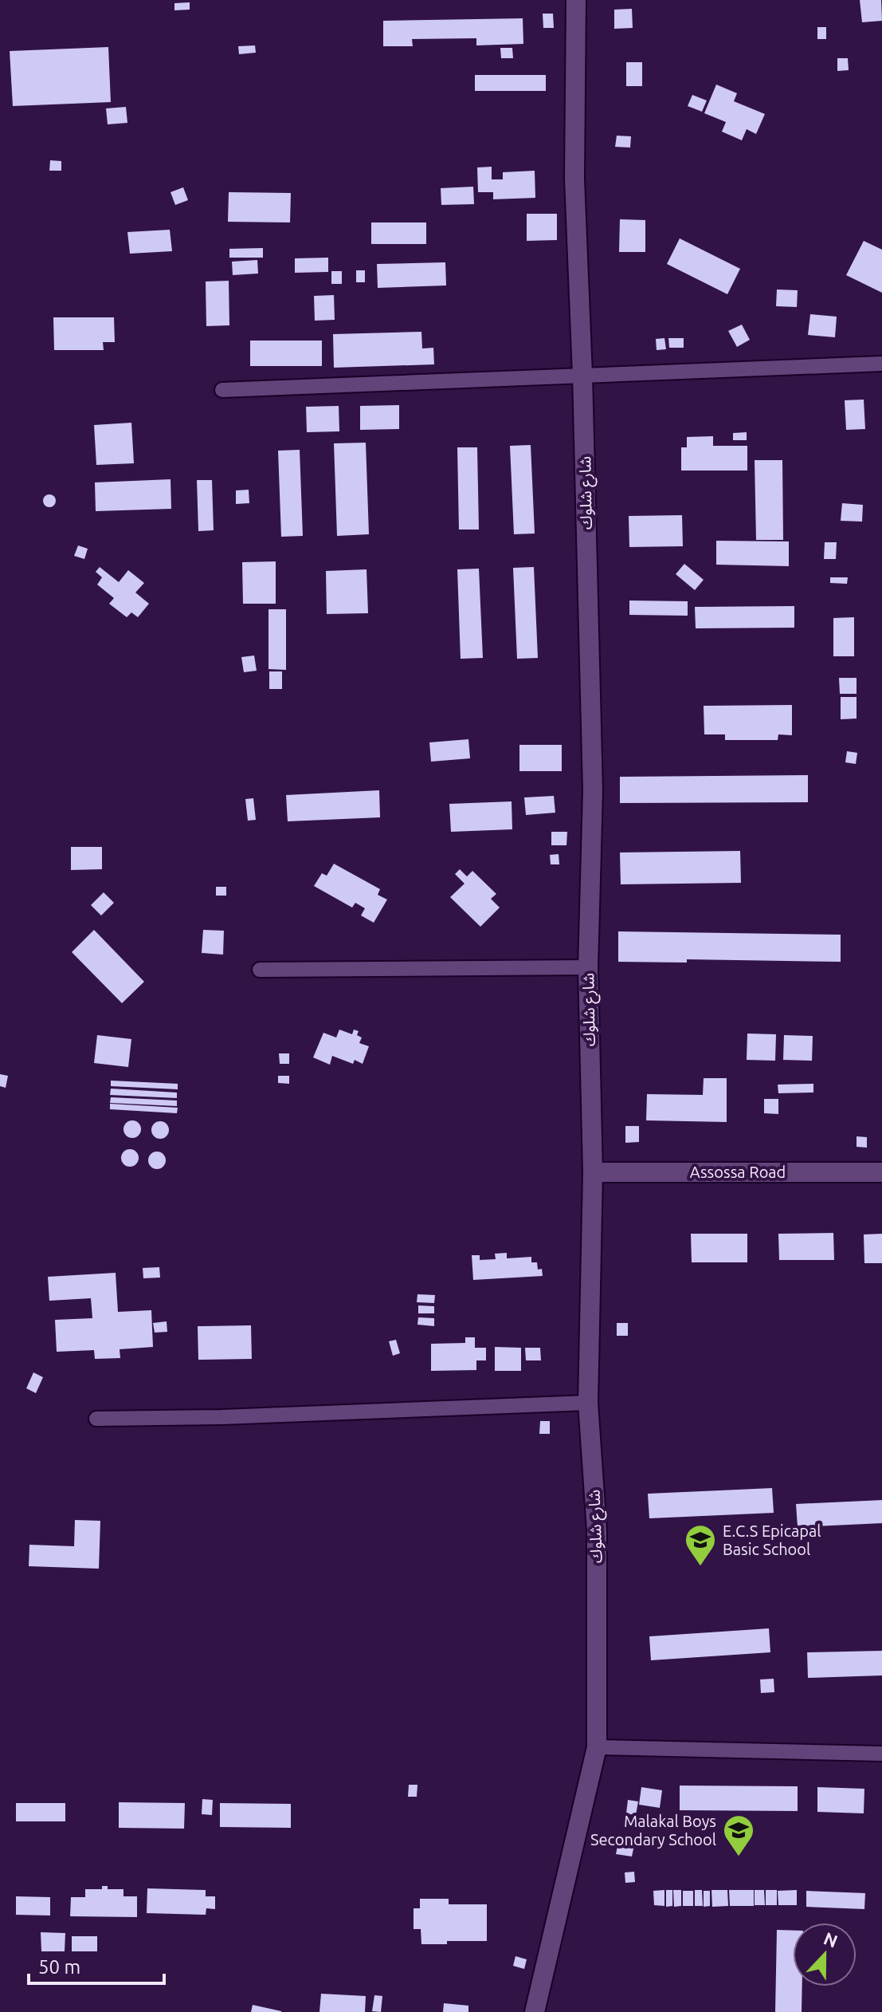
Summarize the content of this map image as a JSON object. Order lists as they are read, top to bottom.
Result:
{
  "streets": {
    "street": ["شارع شلوك", "Assossa Road"]
  },
  "crossings": [
    ["شارع شلوك", "Assossa Road"]
  ],
  "places": {
    "school or university": ["E.C.S Epicapal Basic School", "Malakal Boys Secondary School"]
  },
  "scale_bar": "50 m",
  "north": "top"
}
